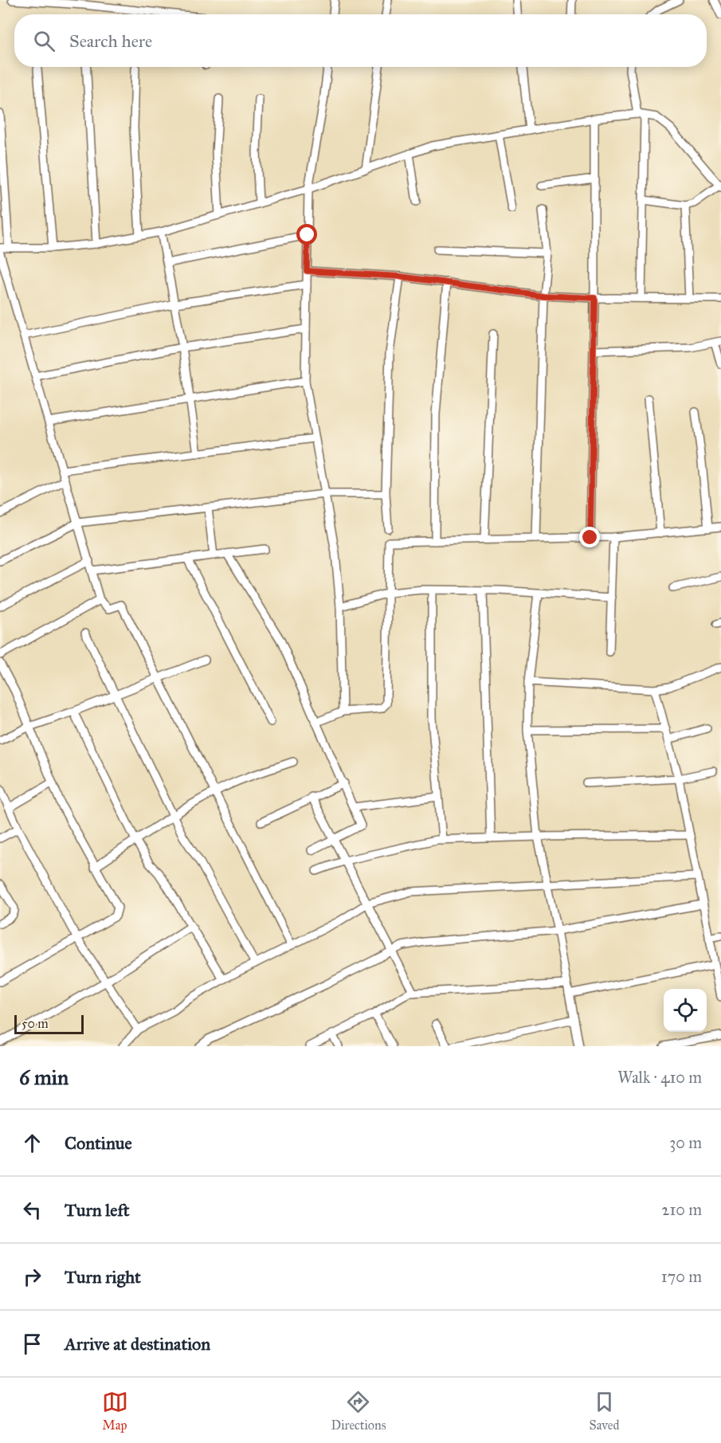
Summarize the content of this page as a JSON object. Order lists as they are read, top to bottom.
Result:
{
  "scale_bar": "50 m",
  "page": {
    "search": "Search here",
    "scale": "50 m",
    "heading": ["6 min", "Walk · 410 m"],
    "list": [
      ["Continue", "30 m"],
      ["Turn left", "210 m"],
      ["Turn right", "170 m"],
      "Arrive at destination"
    ],
    "nav": ["Map", "Directions", "Saved"]
  }
}
